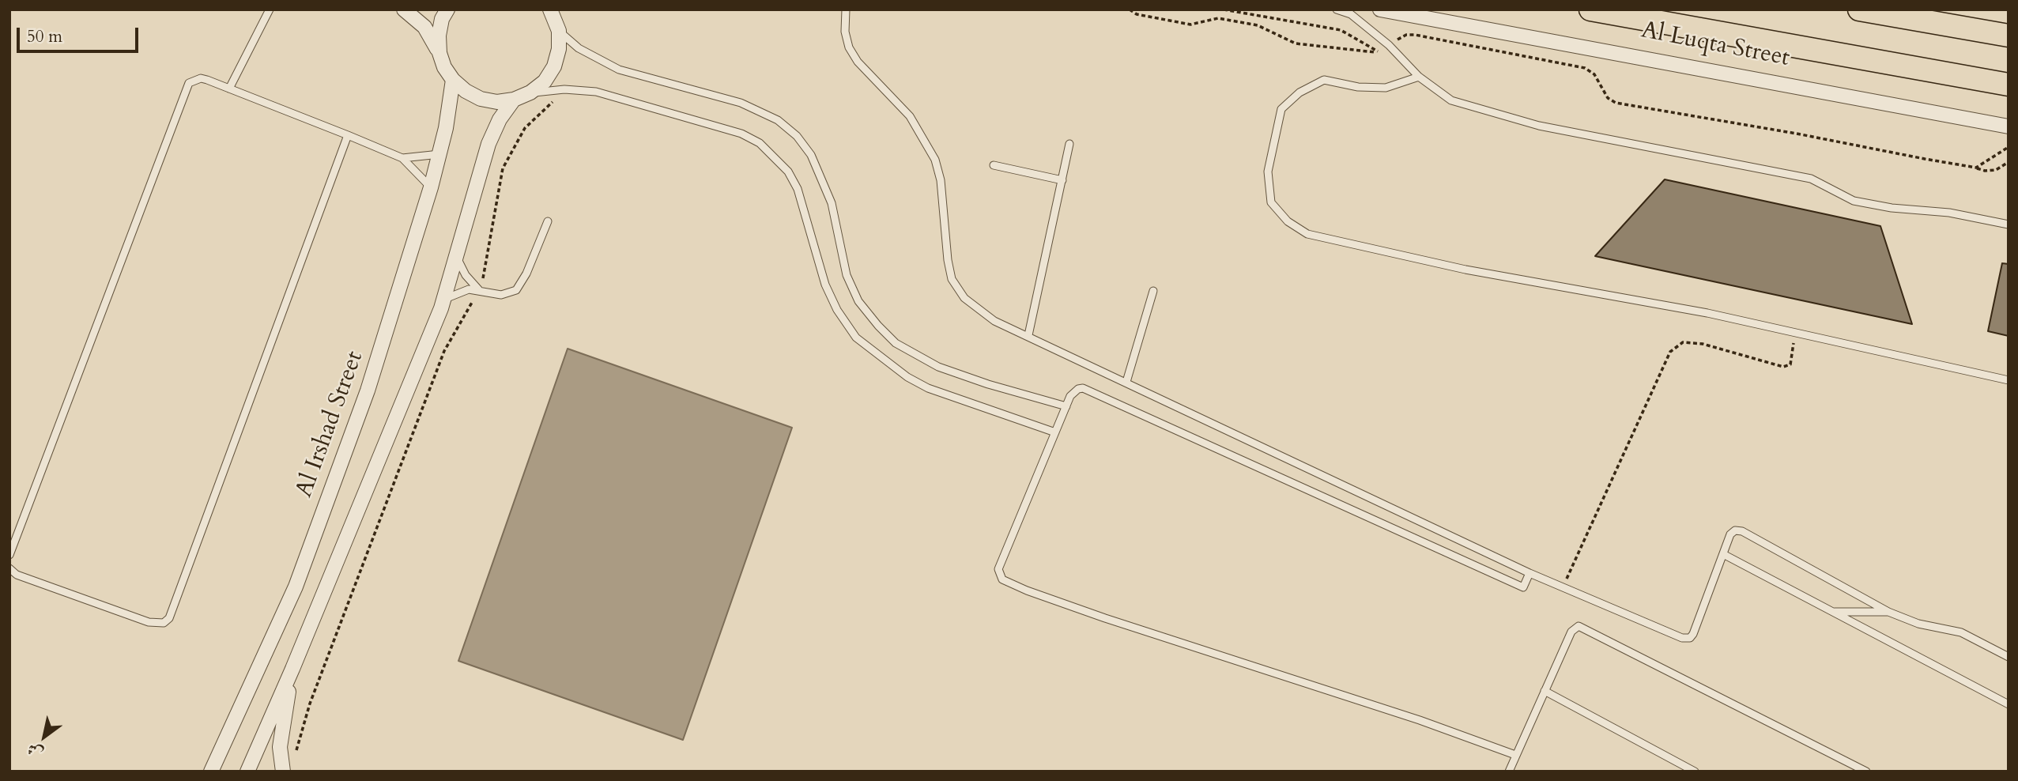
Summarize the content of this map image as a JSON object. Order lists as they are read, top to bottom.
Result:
{
  "streets": {
    "main road": ["Al Luqta Street"],
    "street": ["Al Irshad Street"]
  },
  "scale_bar": "50 m",
  "north": "bottom left"
}
